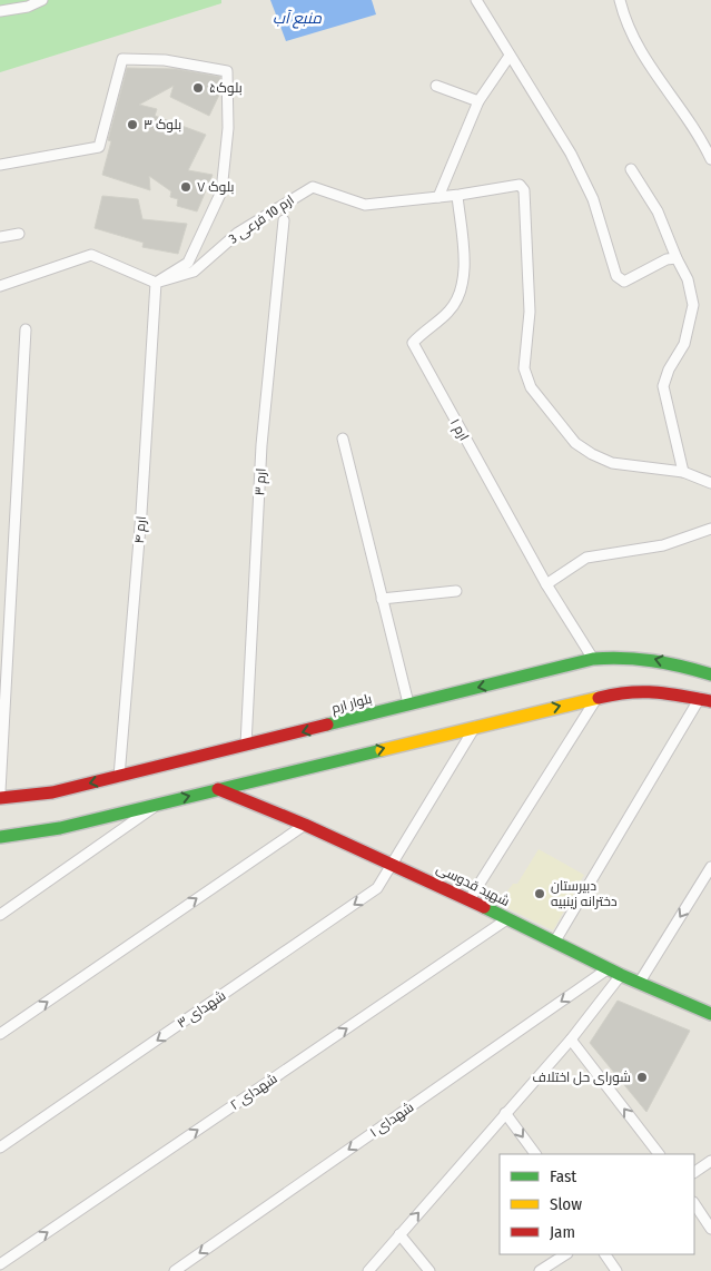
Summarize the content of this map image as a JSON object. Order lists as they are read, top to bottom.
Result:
{
  "streets": {
    "main road": ["بلوار ارم", "شهید قدوسی"],
    "street": [
      "ارم 10 فرعی 3",
      "ارم ۱",
      "ارم ۳",
      "ارم ۴",
      "شهدای ۳",
      "شهدای ۲",
      "شهدای ۱"
    ]
  },
  "crossings": [
    ["ارم 10 فرعی 3", "ارم ۱"],
    ["ارم 10 فرعی 3", "ارم ۴"],
    ["ارم ۱", "بلوار ارم"],
    ["ارم ۳", "بلوار ارم"],
    ["ارم ۴", "بلوار ارم"],
    ["شهید قدوسی", "شهدای ۳"],
    ["شهید قدوسی", "شهدای ۲"],
    ["شهید قدوسی", "شهدای ۱"]
  ],
  "one_way": ["شهدای ۳", "شهدای ۲"],
  "water": ["منبع آب"],
  "places": [
    "بلوک۵",
    "بلوک ۳",
    "بلوک ۷",
    "دبیرستان دخترانه زینبیه",
    "شورای حل اختلاف"
  ],
  "legend": ["Fast", "Slow", "Jam"]
}
